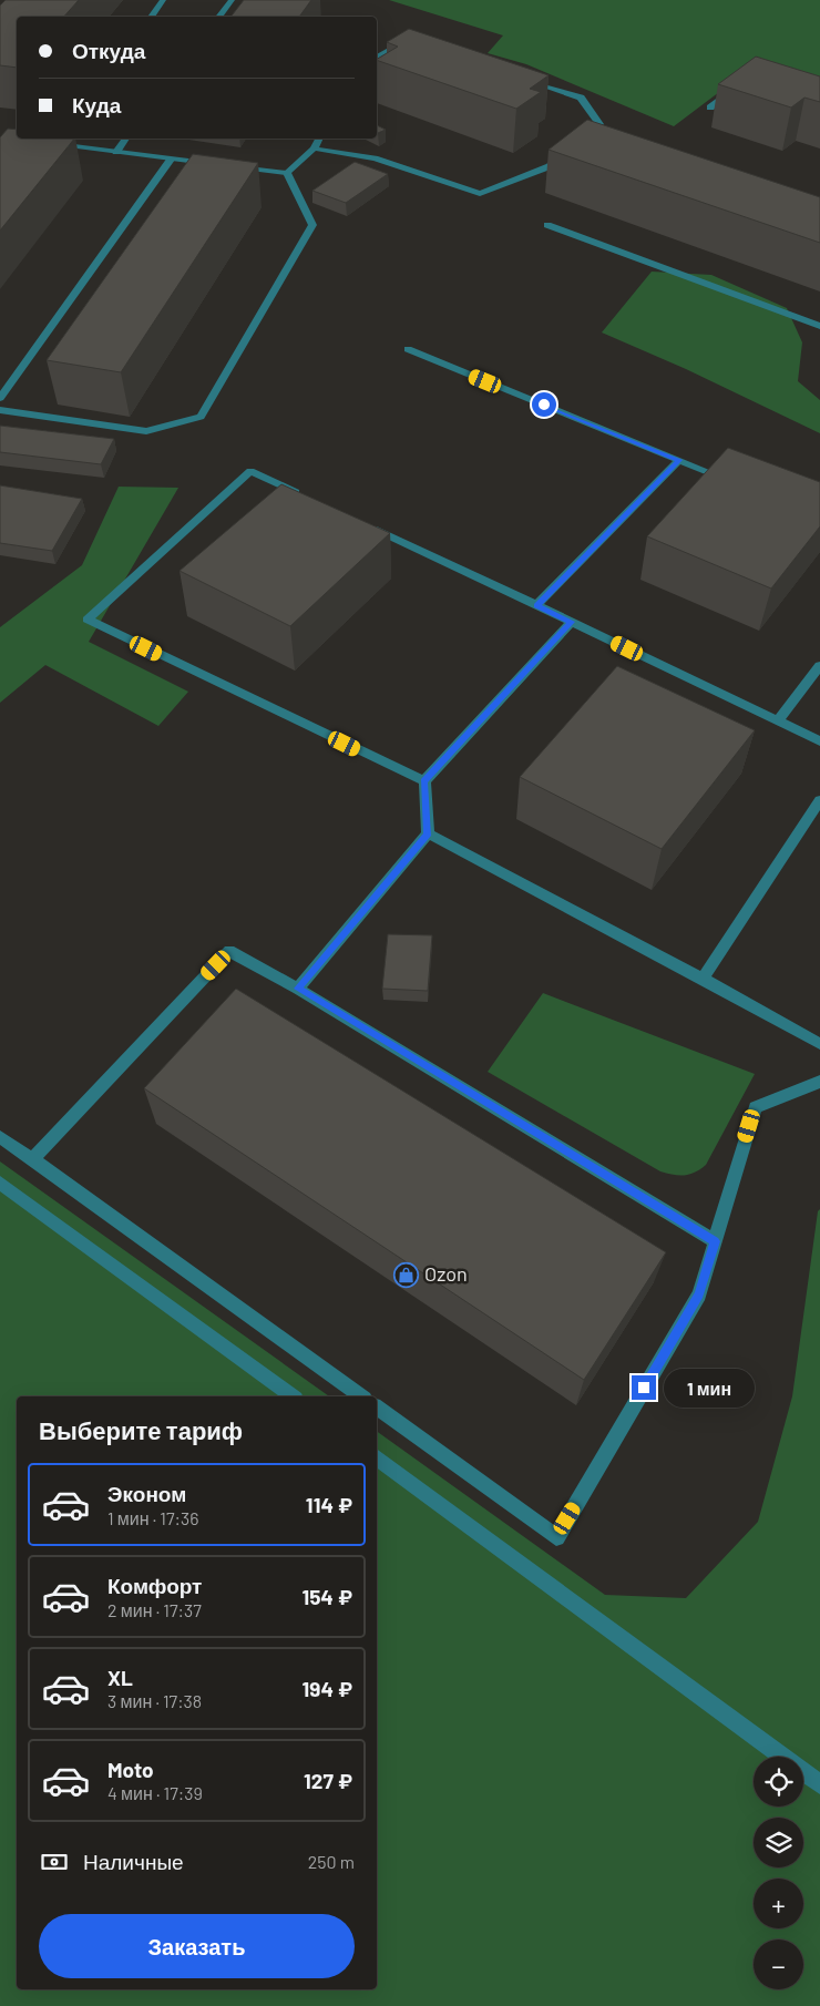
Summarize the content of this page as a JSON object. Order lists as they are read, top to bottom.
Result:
{
  "places": {
    "shop": ["Ozon"]
  },
  "page": {
    "banner": ["Откуда", "Куда"],
    "bubble": "1 мин",
    "heading": "Выберите тариф",
    "list": [
      {
        "name": "Эконом",
        "note": "1 мин · 17:36",
        "value": "114 ₽"
      },
      {
        "name": "Комфорт",
        "note": "2 мин · 17:37",
        "value": "154 ₽"
      },
      {
        "name": "XL",
        "note": "3 мин · 17:38",
        "value": "194 ₽"
      },
      {
        "name": "Moto",
        "note": "4 мин · 17:39",
        "value": "127 ₽"
      }
    ],
    "map_buttons": ["+", "−"],
    "pay": ["Наличные", "250 m"],
    "buttons": "Заказать"
  }
}
